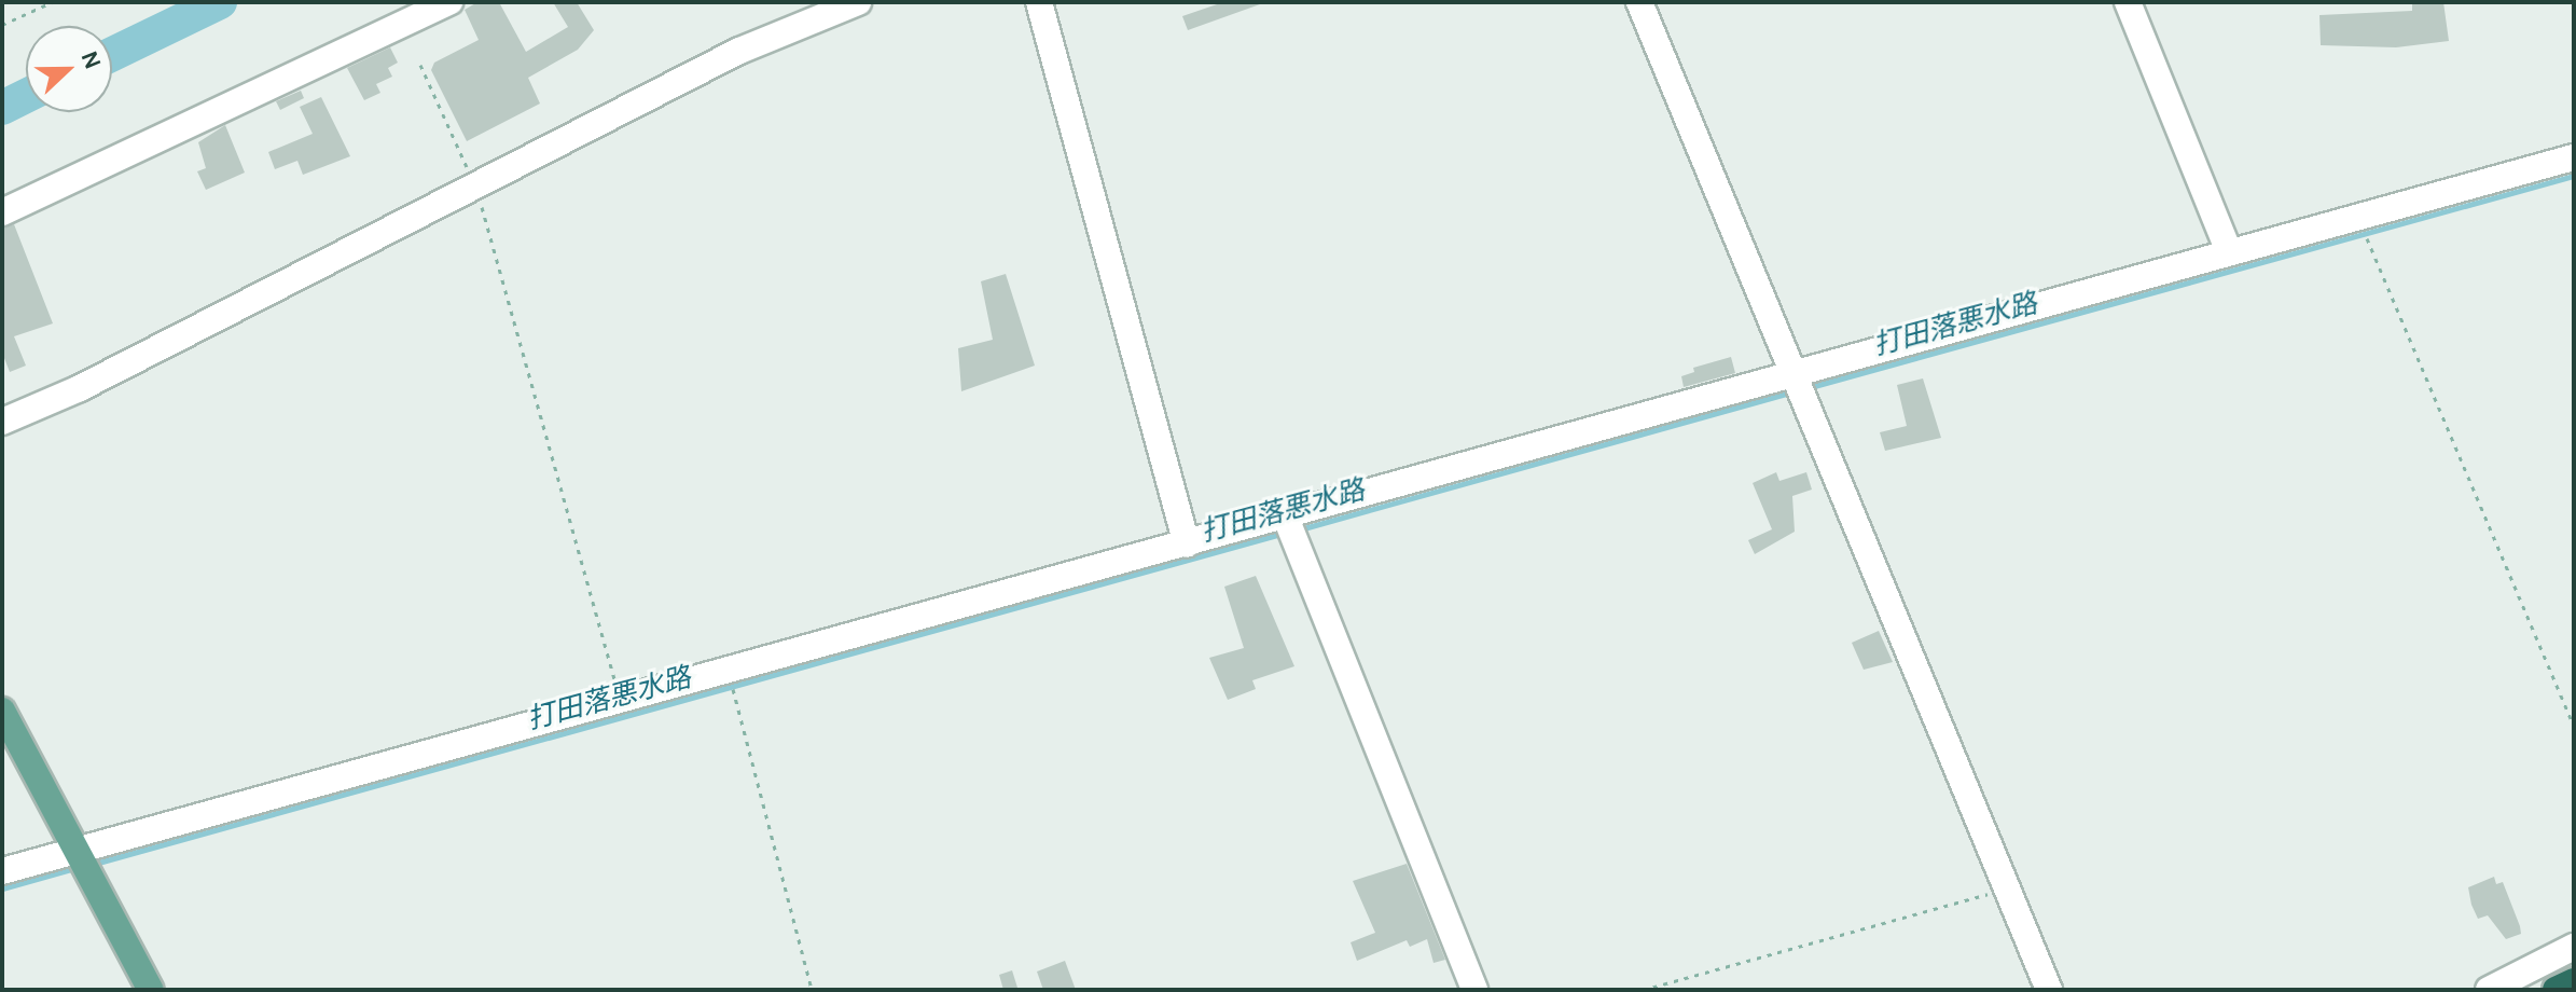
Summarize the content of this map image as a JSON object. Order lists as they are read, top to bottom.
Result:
{
  "water": ["打田落悪水路"],
  "north": "right"
}
